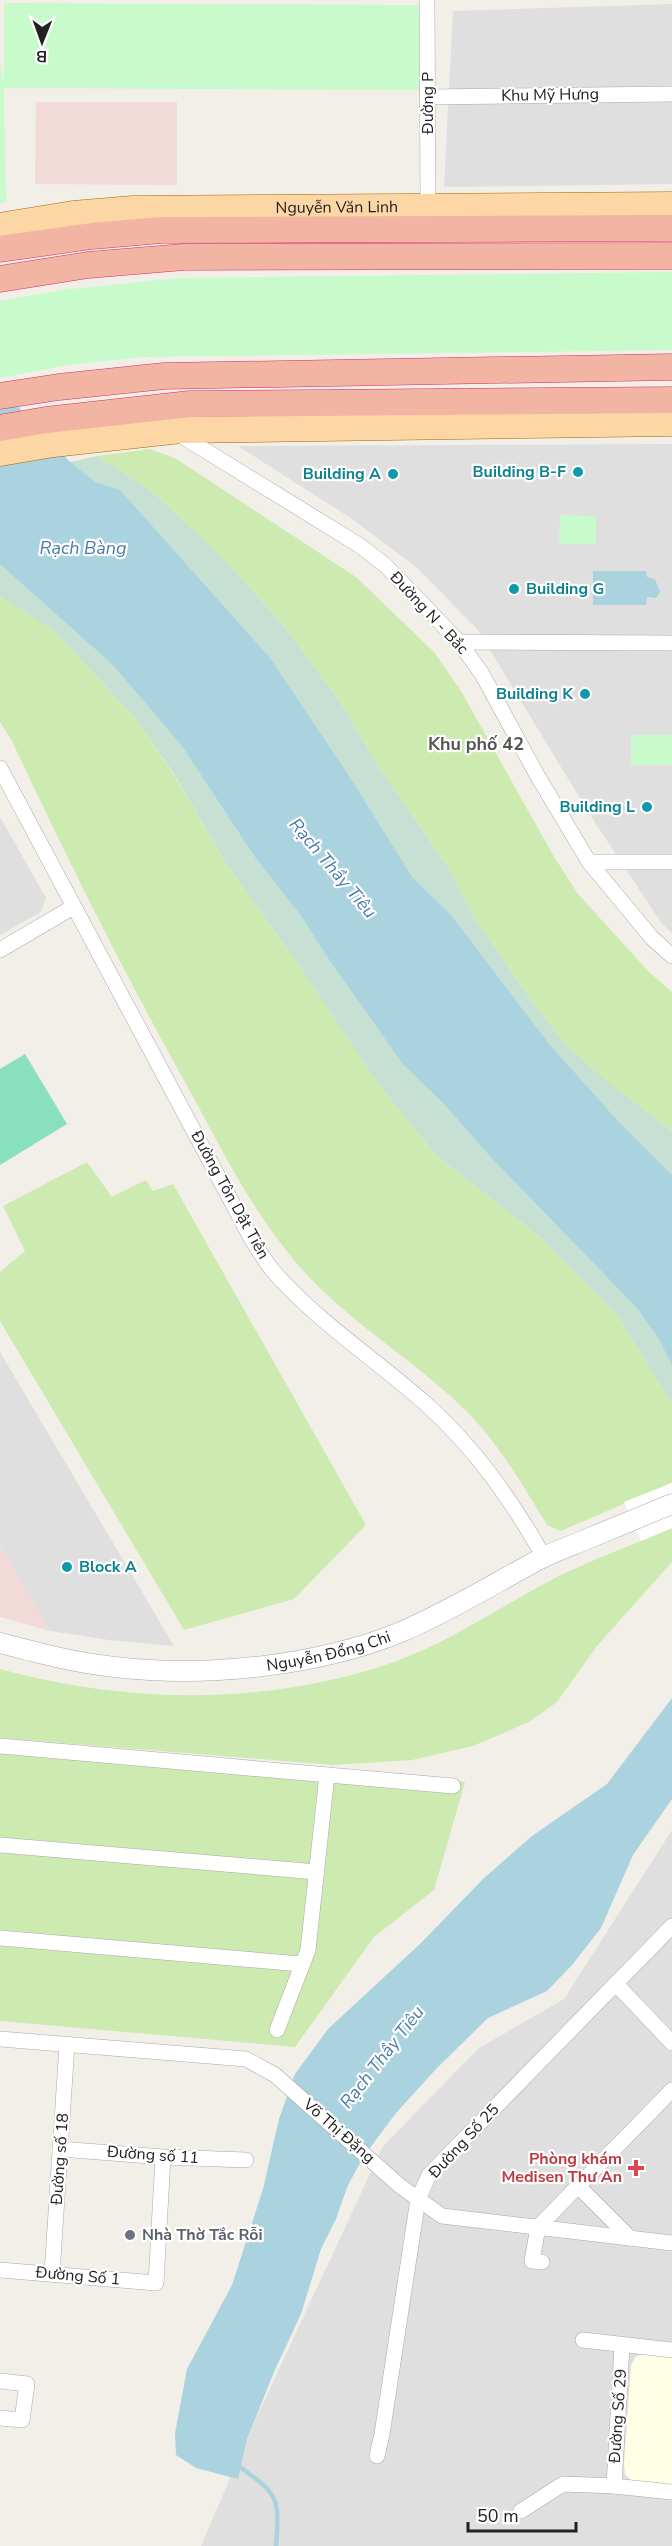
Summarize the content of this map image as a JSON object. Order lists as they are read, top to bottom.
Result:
{
  "streets": {
    "highway": ["Nguyễn Văn Linh"],
    "street": [
      "Khu Mỹ Hưng",
      "Đường P",
      "Đường N - Bắc",
      "Đường Tôn Dật Tiên",
      "Nguyễn Đổng Chi",
      "Võ Thị Đặng",
      "Đường Số 25",
      "Đường số 11",
      "Đường số 18",
      "Đường Số 1",
      "Đường Số 29"
    ]
  },
  "crossings": [
    ["Khu Mỹ Hưng", "Đường P"],
    ["Đường P", "Nguyễn Văn Linh"],
    ["Đường Tôn Dật Tiên", "Nguyễn Đổng Chi"],
    ["Võ Thị Đặng", "Đường Số 25"],
    ["Võ Thị Đặng", "Đường số 18"],
    ["Đường số 11", "Đường số 18"],
    ["Đường số 11", "Đường Số 1"],
    ["Đường số 18", "Đường Số 1"]
  ],
  "districts": ["Khu phố 42"],
  "water": ["Rạch Bàng", "Rạch Thầy Tiêu"],
  "places": {
    "other": [
      "Building B-F",
      "Building A",
      "Building G",
      "Building K",
      "Building L",
      "Block A",
      "Nhà Thờ Tắc Rỗi"
    ],
    "health": ["Phòng khám Medisen Thư An"]
  },
  "scale_bar": "50 m",
  "north": "bottom"
}
